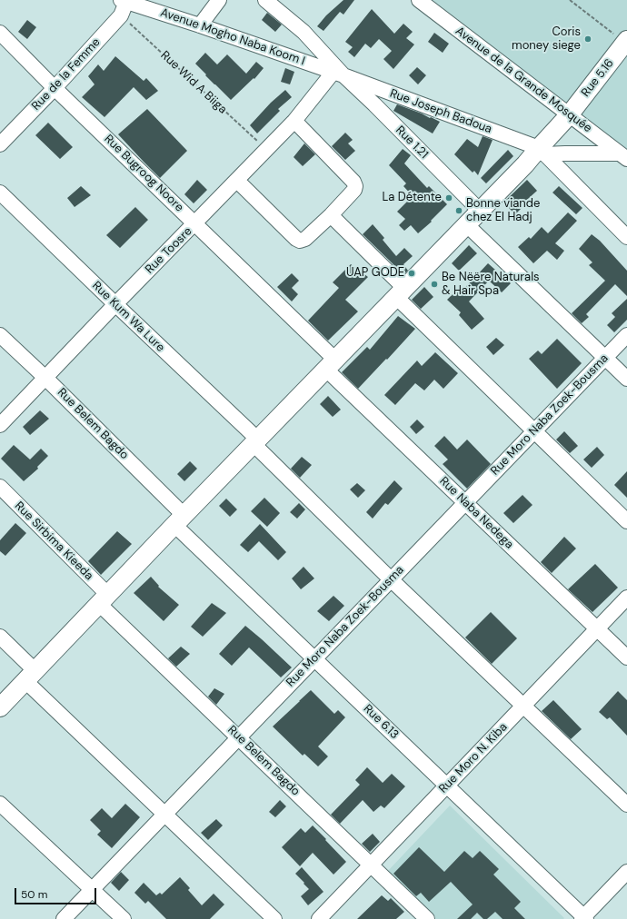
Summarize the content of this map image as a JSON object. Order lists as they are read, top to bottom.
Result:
{
  "streets": {
    "main road": ["Rue 5.16"],
    "street": [
      "Avenue Mogho Naba Koom I",
      "Rue de la Femme",
      "Avenue de la Grande Mosquée",
      "Rue Joseph Badoua",
      "Rue 1.21",
      "Rue Bugroog Noore",
      "Rue Toosre",
      "Rue Kum Wa Lure",
      "Rue Moro Naba Zoek-Bousma",
      "Rue Belem Bagdo",
      "Rue Naba Nedega",
      "Rue Sirbima Kieeda",
      "Rue 6.13",
      "Rue Moro N. Kiba"
    ],
    "path": ["Rue Wid A Biiga"]
  },
  "crossings": [
    ["Avenue Mogho Naba Koom I", "Rue de la Femme"],
    ["Avenue Mogho Naba Koom I", "Rue Joseph Badoua"],
    ["Avenue Mogho Naba Koom I", "Rue 1.21"],
    ["Avenue Mogho Naba Koom I", "Rue Toosre"],
    ["Rue de la Femme", "Rue Wid A Biiga"],
    ["Rue de la Femme", "Rue Bugroog Noore"],
    ["Rue 5.16", "Avenue de la Grande Mosquée"],
    ["Rue 5.16", "Rue Joseph Badoua"],
    ["Rue 5.16", "Rue 1.21"],
    ["Rue 5.16", "Rue Bugroog Noore"],
    ["Rue 5.16", "Rue Kum Wa Lure"],
    ["Rue 5.16", "Rue Belem Bagdo"],
    ["Rue 5.16", "Rue Naba Nedega"],
    ["Rue 5.16", "Rue Sirbima Kieeda"],
    ["Rue 5.16", "Rue 6.13"],
    ["Rue Wid A Biiga", "Rue Toosre"],
    ["Rue Joseph Badoua", "Rue 1.21"],
    ["Rue Joseph Badoua", "Rue Toosre"],
    ["Rue 1.21", "Rue Toosre"],
    ["Rue Bugroog Noore", "Rue Toosre"],
    ["Rue Bugroog Noore", "Rue Naba Nedega"],
    ["Rue Toosre", "Rue Kum Wa Lure"],
    ["Rue Toosre", "Rue Belem Bagdo"],
    ["Rue Kum Wa Lure", "Rue Moro Naba Zoek-Bousma"],
    ["Rue Kum Wa Lure", "Rue Moro N. Kiba"],
    ["Rue Moro Naba Zoek-Bousma", "Rue Belem Bagdo"],
    ["Rue Moro Naba Zoek-Bousma", "Rue Naba Nedega"],
    ["Rue Moro Naba Zoek-Bousma", "Rue 6.13"],
    ["Rue Belem Bagdo", "Rue Sirbima Kieeda"],
    ["Rue Belem Bagdo", "Rue 6.13"],
    ["Rue Belem Bagdo", "Rue Moro N. Kiba"],
    ["Rue Naba Nedega", "Rue Moro N. Kiba"],
    ["Rue 6.13", "Rue Moro N. Kiba"]
  ],
  "places": [
    "Coris money siege",
    "La Détente",
    "Bonne viande chez El Hadj",
    "UAP GODE",
    "Be Nëëre Naturals & Hair Spa"
  ],
  "scale_bar": "50 m"
}
